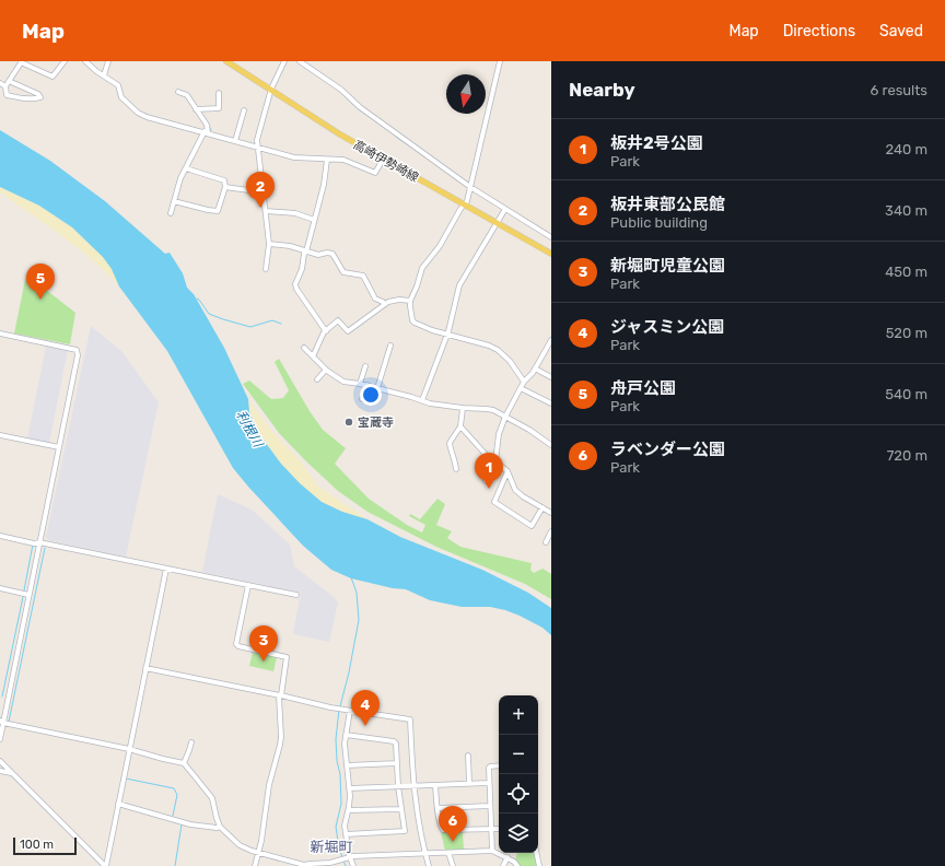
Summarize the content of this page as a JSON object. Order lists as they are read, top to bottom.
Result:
{
  "streets": {
    "main road": ["高崎伊勢崎線"]
  },
  "districts": ["新堀町"],
  "water": ["利根川"],
  "places": ["宝蔵寺"],
  "scale_bar": "100 m",
  "north": "bottom",
  "page": {
    "header": "Map",
    "nav": ["Map", "Directions", "Saved"],
    "heading": ["Nearby", "6 results"],
    "list": [
      {
        "mark": "1",
        "name": "板井2号公園",
        "note": "Park",
        "value": "240 m"
      },
      {
        "mark": "2",
        "name": "板井東部公民館",
        "note": "Public building",
        "value": "340 m"
      },
      {
        "mark": "3",
        "name": "新堀町児童公園",
        "note": "Park",
        "value": "450 m"
      },
      {
        "mark": "4",
        "name": "ジャスミン公園",
        "note": "Park",
        "value": "520 m"
      },
      {
        "mark": "5",
        "name": "舟戸公園",
        "note": "Park",
        "value": "540 m"
      },
      {
        "mark": "6",
        "name": "ラベンダー公園",
        "note": "Park",
        "value": "720 m"
      }
    ],
    "pins": [
      "2",
      "5",
      "1",
      "3",
      "4",
      "6"
    ],
    "map_buttons": ["+", "−"],
    "scale": "100 m"
  }
}
